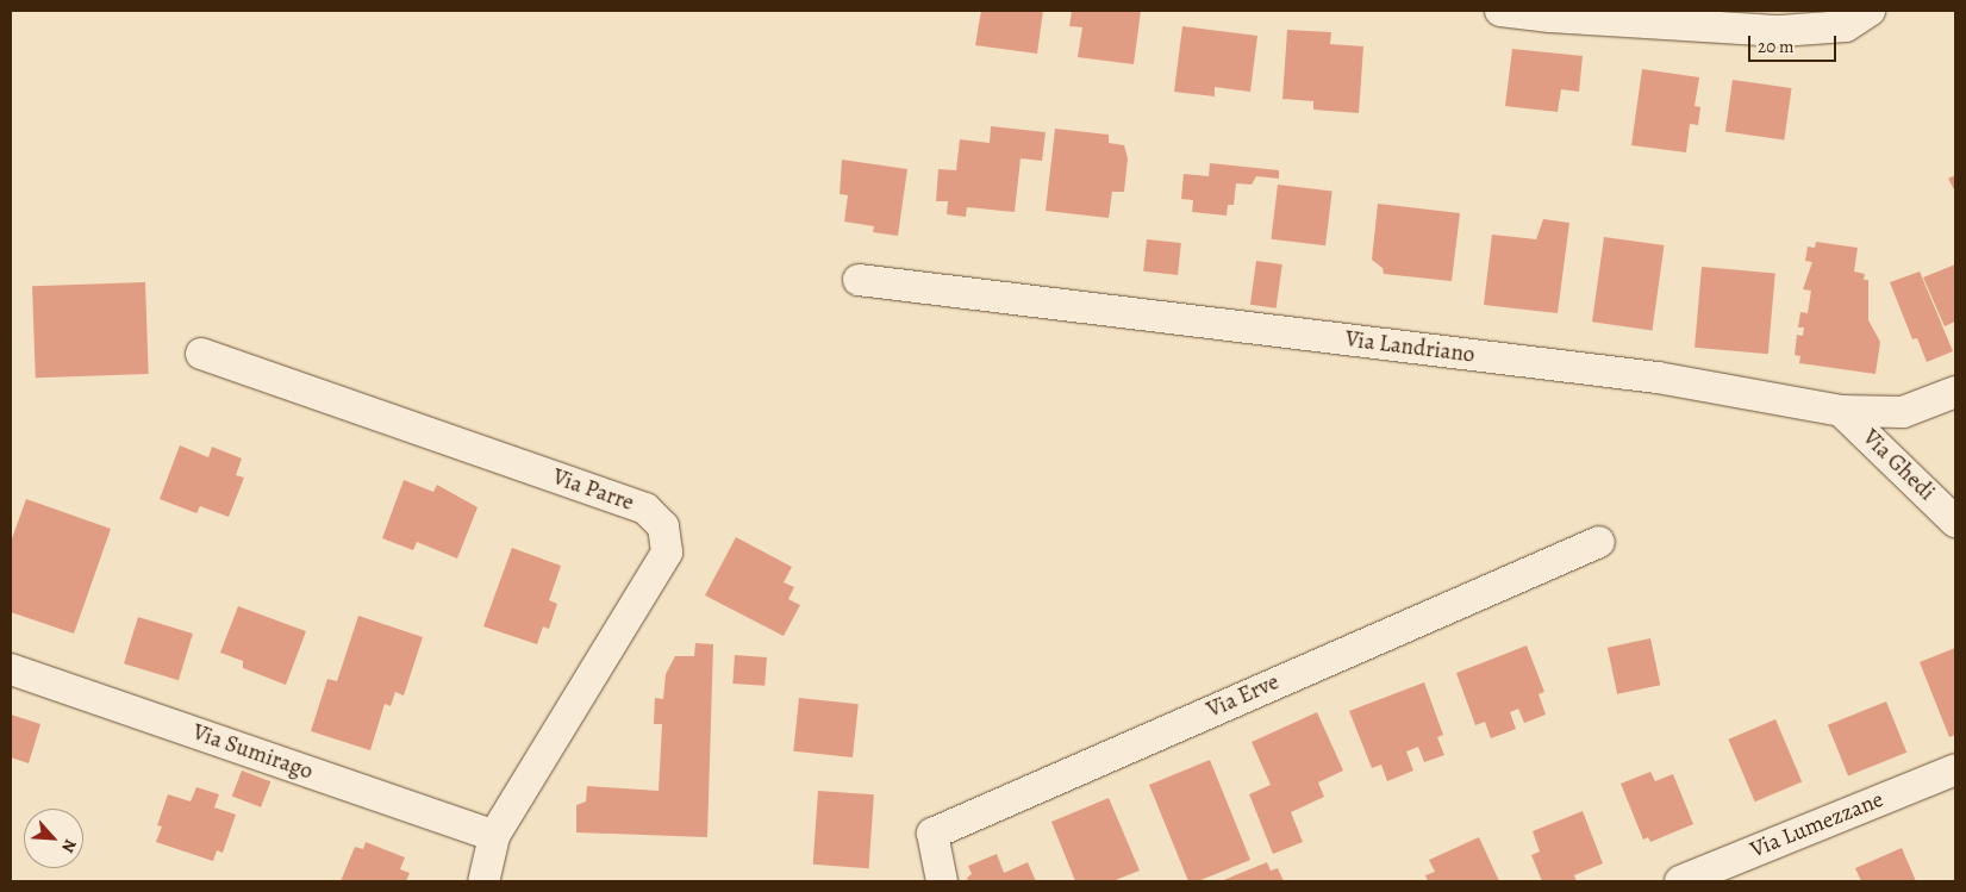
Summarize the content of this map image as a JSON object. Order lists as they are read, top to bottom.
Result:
{
  "streets": {
    "street": [
      "Via Landriano",
      "Via Ghedi",
      "Via Parre",
      "Via Erve",
      "Via Sumirago",
      "Via Lumezzane"
    ]
  },
  "crossings": [
    ["Via Landriano", "Via Ghedi"],
    ["Via Parre", "Via Sumirago"]
  ],
  "scale_bar": "20 m",
  "north": "bottom right"
}
